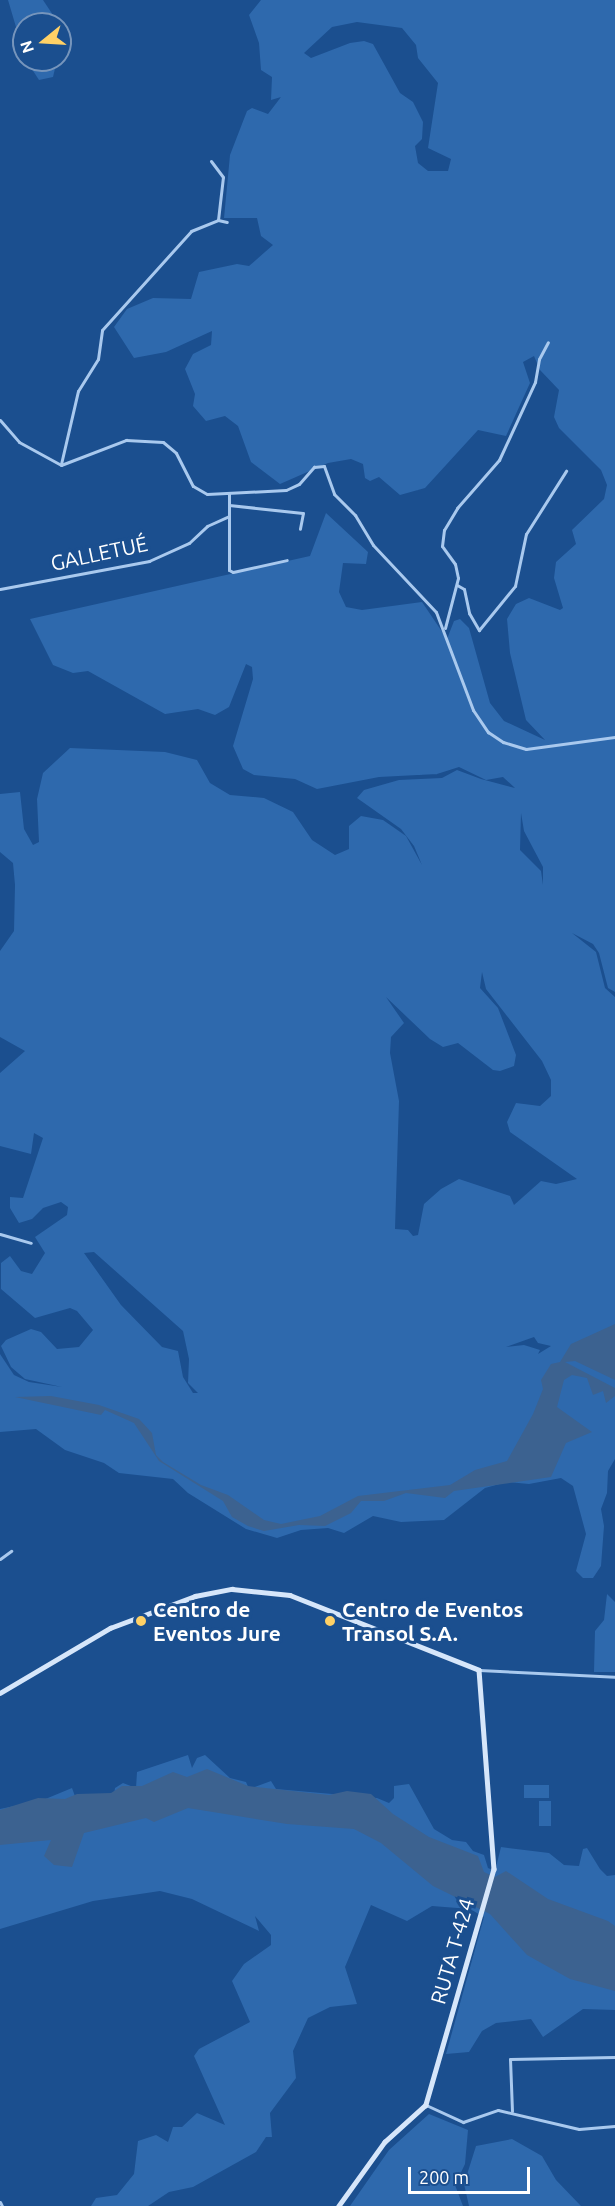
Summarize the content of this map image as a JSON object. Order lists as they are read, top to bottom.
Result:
{
  "streets": {
    "street": ["GALLETUÉ", "RUTA T-424"]
  },
  "places": ["Centro de Eventos Jure", "Centro de Eventos Transol S.A."],
  "scale_bar": "200 m",
  "north": "left"
}
